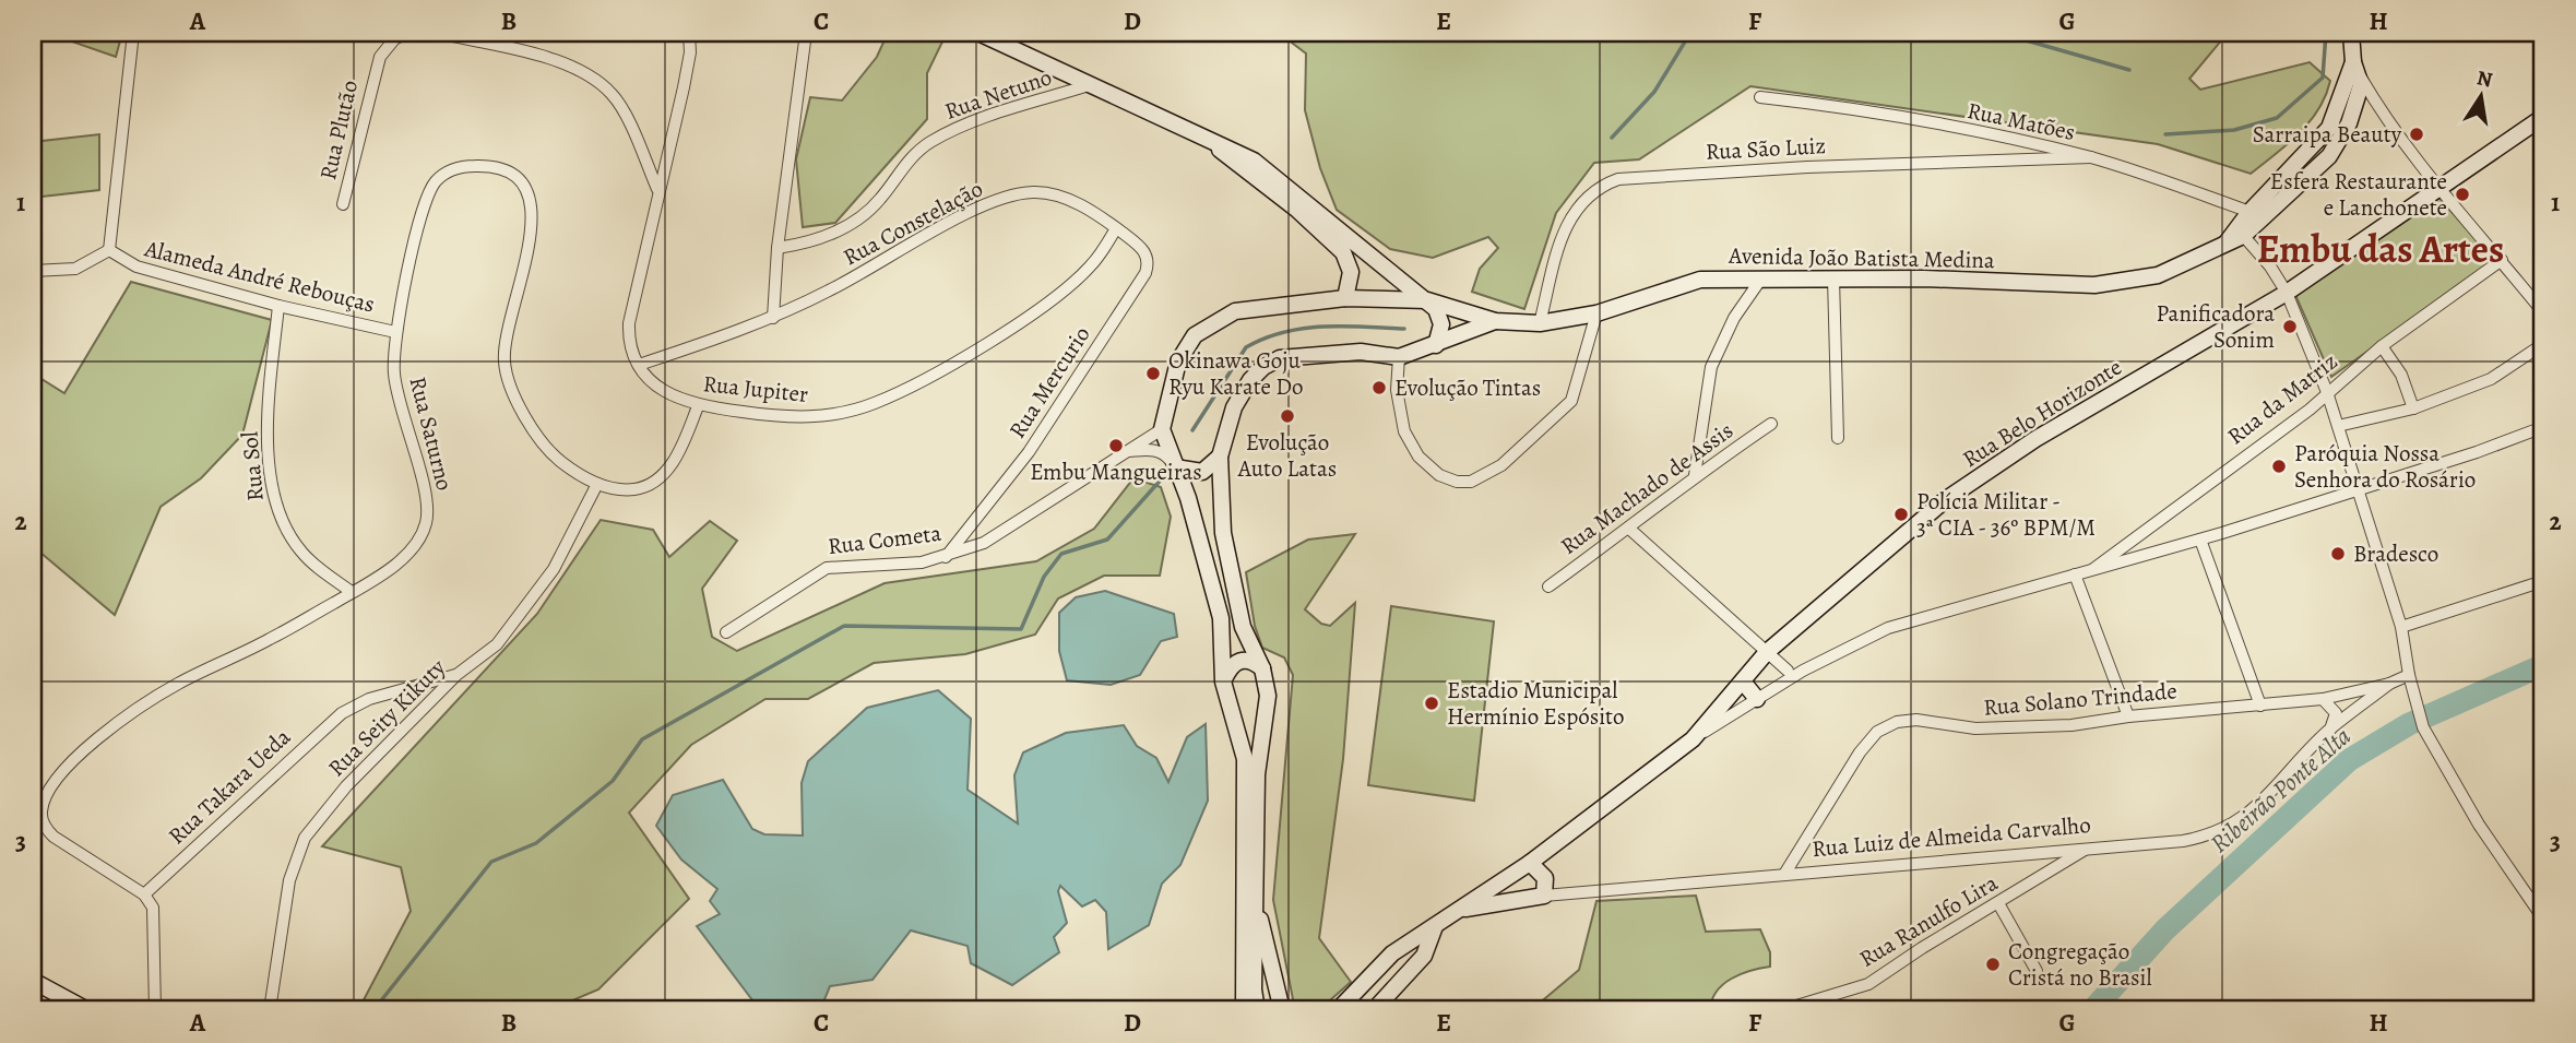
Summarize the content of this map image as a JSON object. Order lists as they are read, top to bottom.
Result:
{
  "streets": {
    "main road": ["Avenida João Batista Medina", "Rua Belo Horizonte", "Rua Luiz de Almeida Carvalho"],
    "street": [
      "Rua Netuno",
      "Rua Matões",
      "Rua Plutão",
      "Rua São Luiz",
      "Rua Constelação",
      "Alameda André Rebouças",
      "Rua Mercurio",
      "Rua Jupiter",
      "Rua da Matriz",
      "Rua Saturno",
      "Rua Sol",
      "Rua Machado de Assis",
      "Rua Cometa",
      "Rua Solano Trindade",
      "Rua Seity Kikuty",
      "Rua Takara Ueda",
      "Rua Ranulfo Lira"
    ]
  },
  "crossings": [
    ["Rua Netuno", "Avenida João Batista Medina"],
    ["Rua Matões", "Rua São Luiz"],
    ["Rua Matões", "Avenida João Batista Medina"],
    ["Rua São Luiz", "Avenida João Batista Medina"],
    ["Rua Constelação", "Rua Mercurio"],
    ["Rua Constelação", "Rua Jupiter"],
    ["Alameda André Rebouças", "Rua Saturno"],
    ["Alameda André Rebouças", "Rua Sol"],
    ["Rua Mercurio", "Rua Jupiter"],
    ["Rua Mercurio", "Rua Cometa"],
    ["Rua Jupiter", "Rua Saturno"],
    ["Rua Belo Horizonte", "Rua Luiz de Almeida Carvalho"],
    ["Rua Saturno", "Rua Sol"],
    ["Rua Saturno", "Rua Seity Kikuty"],
    ["Rua Saturno", "Rua Takara Ueda"],
    ["Rua Solano Trindade", "Rua Luiz de Almeida Carvalho"],
    ["Rua Seity Kikuty", "Rua Takara Ueda"],
    ["Rua Luiz de Almeida Carvalho", "Rua Ranulfo Lira"]
  ],
  "districts": ["Embu das Artes"],
  "water": ["Ribeirão Ponte Alta"],
  "places": [
    "Sarraipa Beauty",
    "Esfera Restaurante e Lanchonete",
    "Panificadora Sonim",
    "Okinawa Goju Ryu Karate Do",
    "Evolução Tintas",
    "Evolução Auto Latas",
    "Embu Mangueiras",
    "Paróquia Nossa Senhora do Rosário",
    "Polícia Militar - 3ª CIA - 36º BPM/M",
    "Bradesco",
    "Estadio Municipal Hermínio Espósito",
    "Congregação Cristá no Brasil"
  ],
  "north": "top",
  "grid": {
    "columns": [
      "A",
      "B",
      "C",
      "D",
      "E",
      "F",
      "G",
      "H"
    ],
    "rows": ["1", "2", "3"]
  }
}
